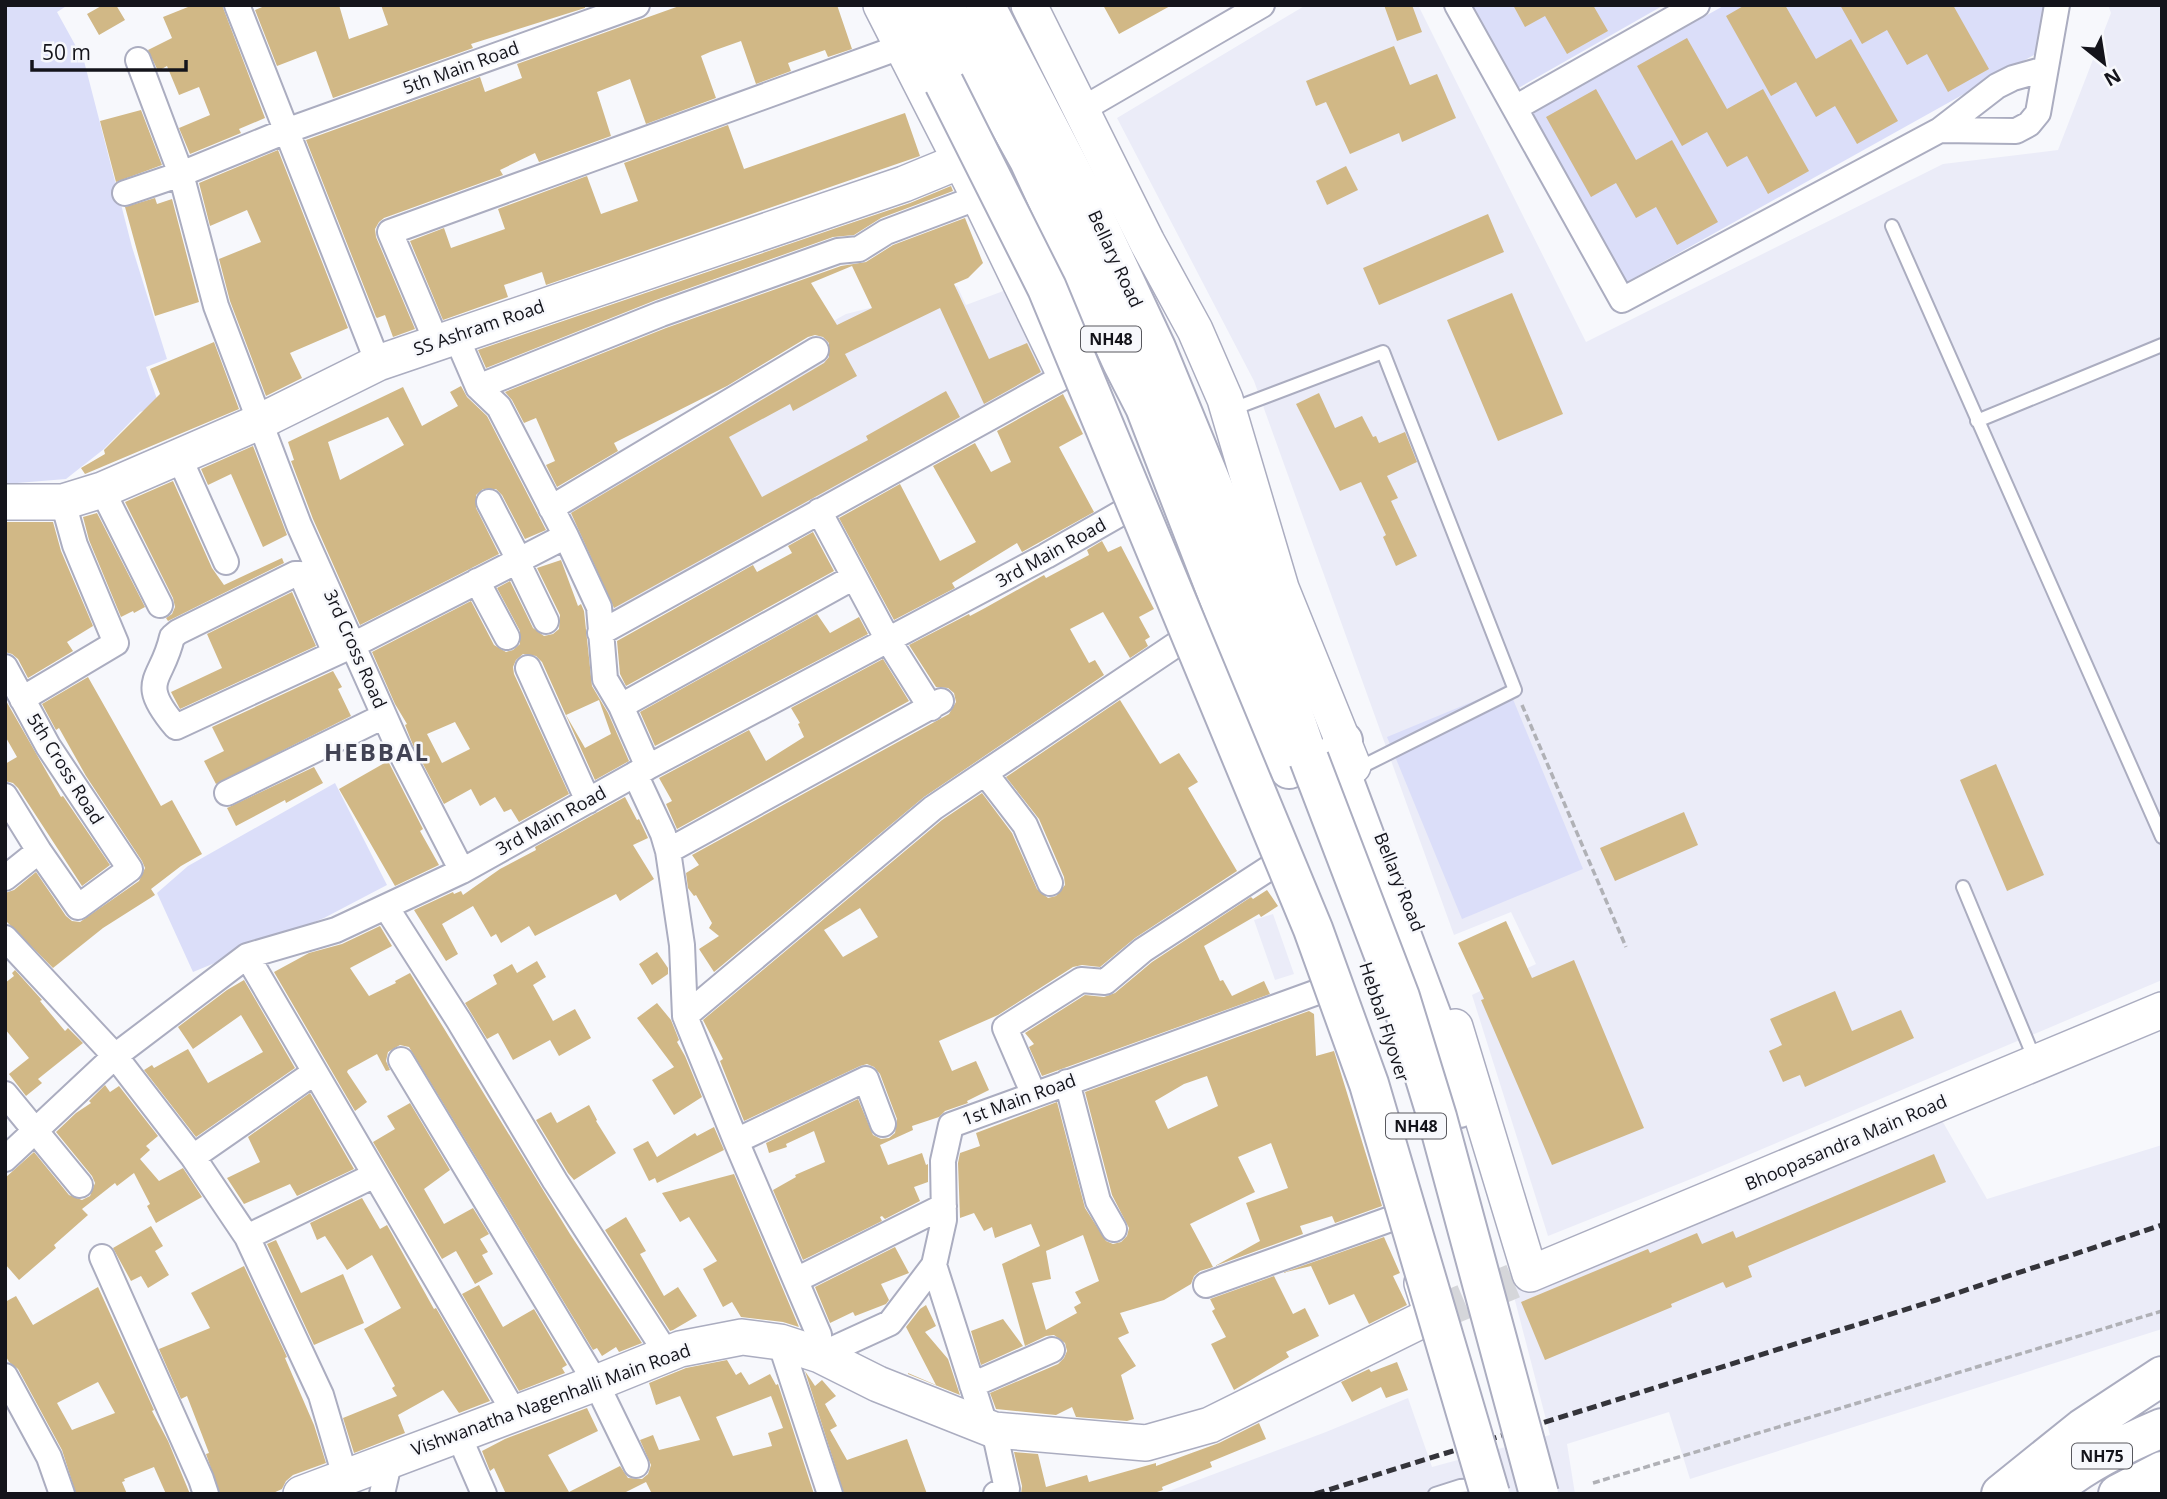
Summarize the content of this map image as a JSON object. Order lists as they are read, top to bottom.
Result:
{
  "streets": {
    "highway": [
      "Bellary Road",
      "NH48",
      "Hebbal Flyover",
      "NH75"
    ],
    "street": [
      "5th Main Road",
      "SS Ashram Road",
      "3rd Main Road",
      "3rd Cross Road",
      "5th Cross Road",
      "1st Main Road",
      "Bhoopasandra Main Road",
      "Vishwanatha Nagenhalli Main Road"
    ]
  },
  "crossings": [
    ["5th Main Road", "3rd Cross Road"],
    ["Bellary Road", "NH48"],
    ["Bellary Road", "Hebbal Flyover"],
    ["Bellary Road", "Bhoopasandra Main Road"],
    ["SS Ashram Road", "3rd Cross Road"],
    ["3rd Main Road", "3rd Cross Road"],
    ["1st Main Road", "Vishwanatha Nagenhalli Main Road"]
  ],
  "districts": ["HEBBAL"],
  "scale_bar": "50 m",
  "north": "bottom right"
}
